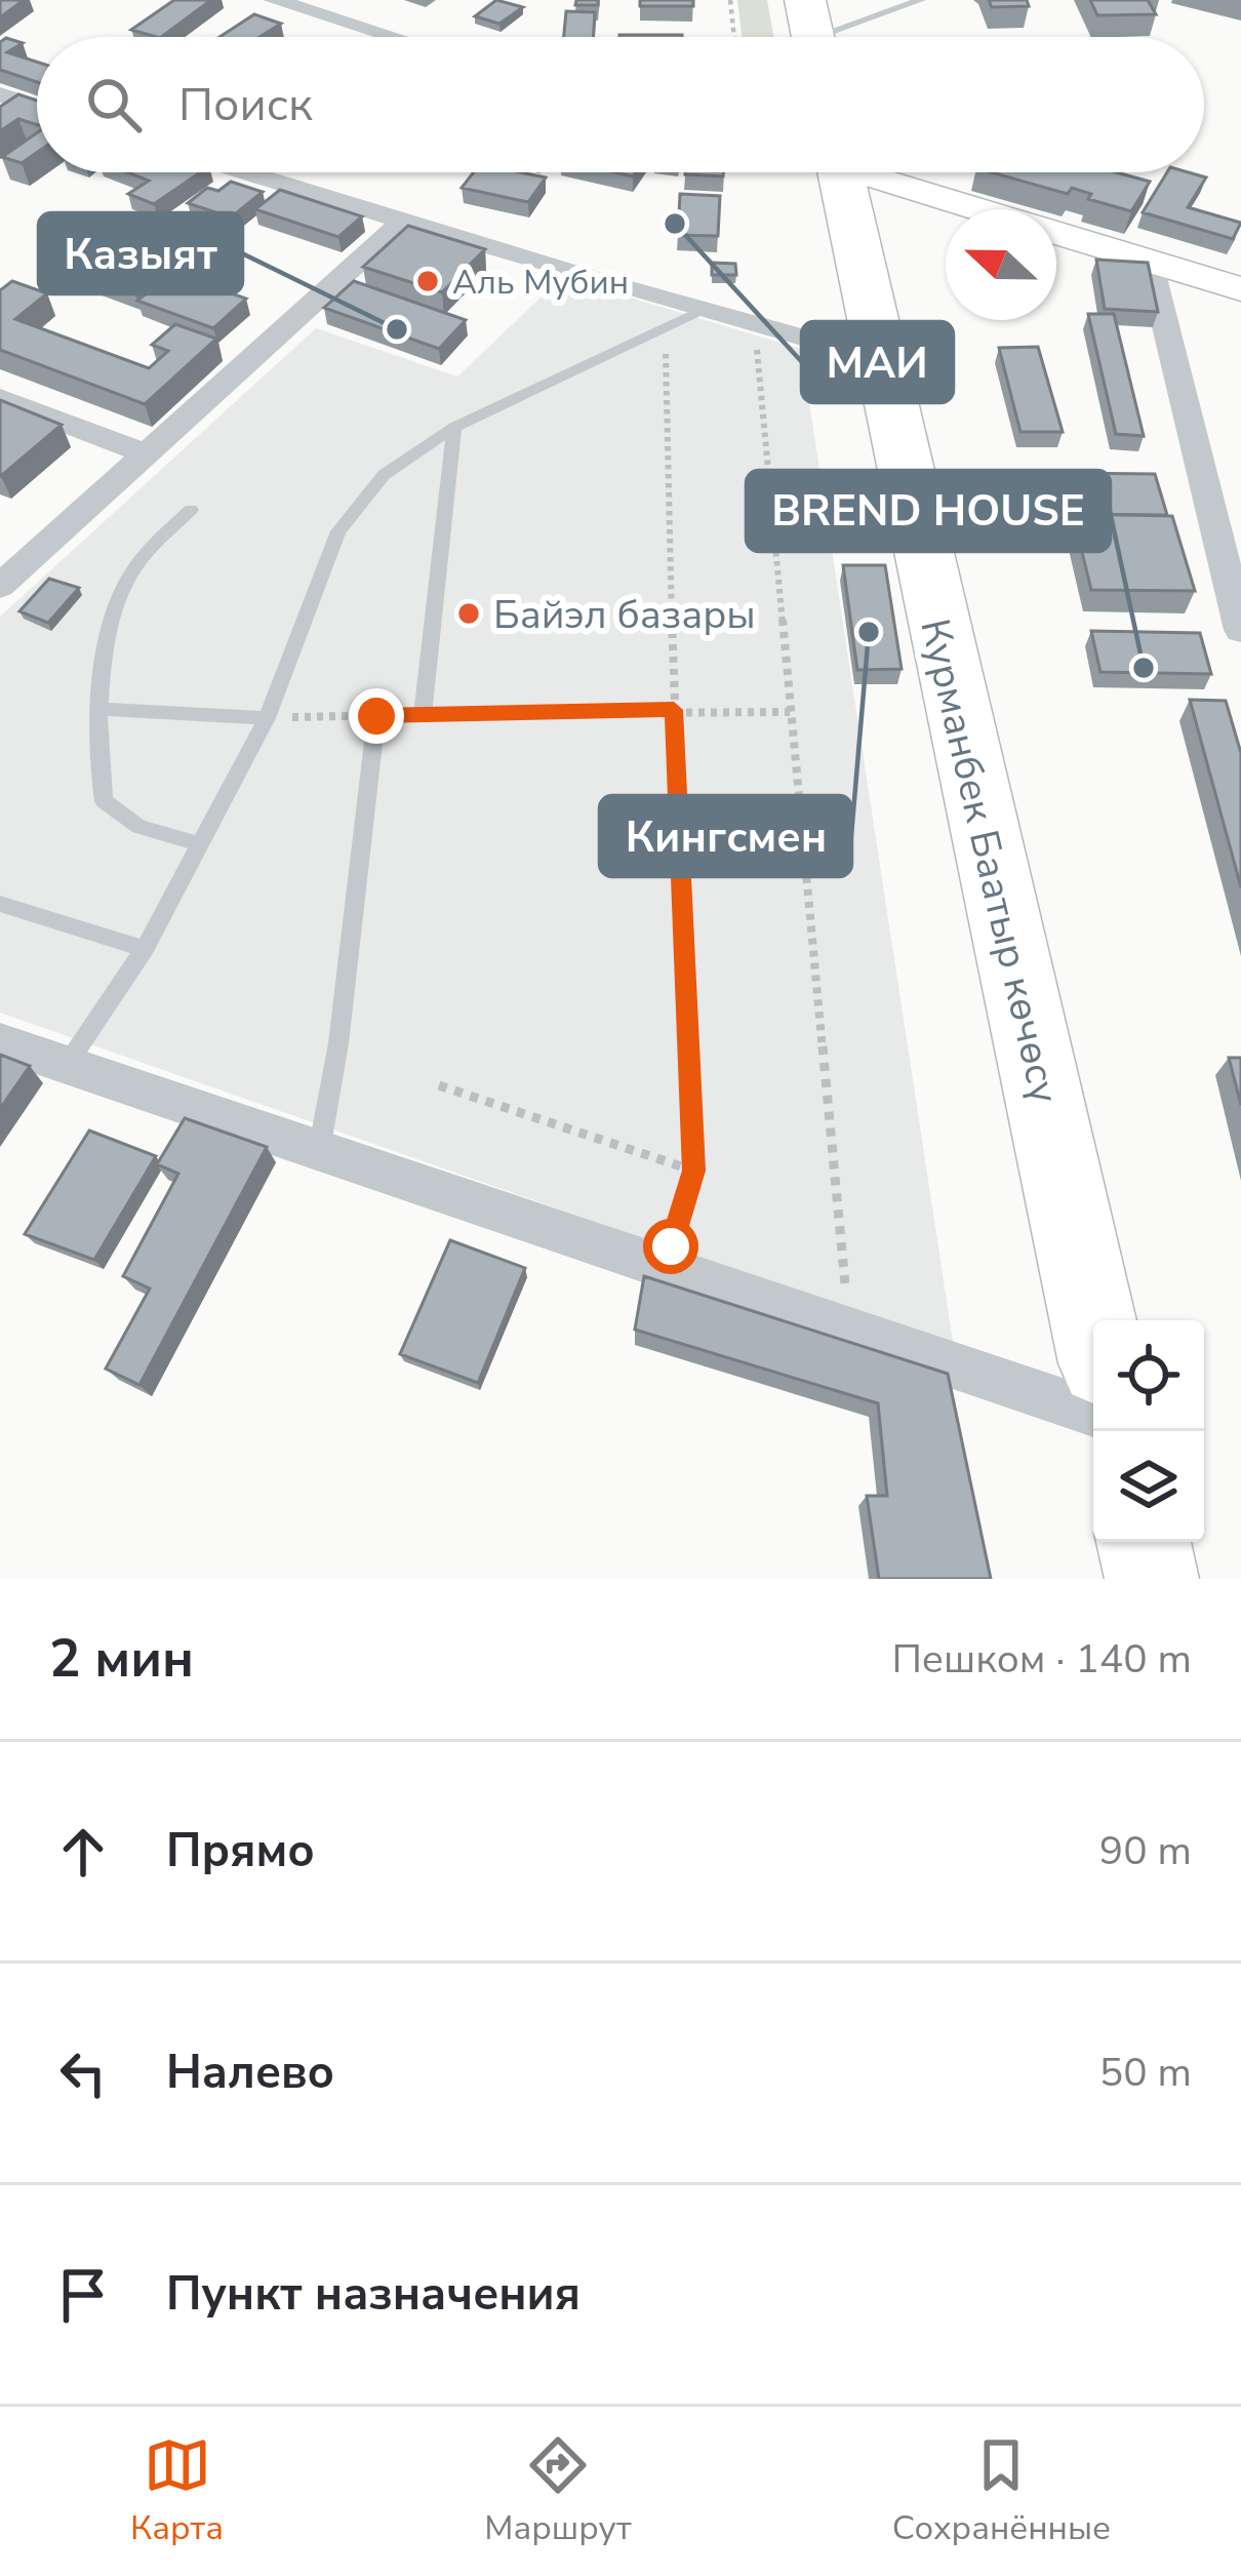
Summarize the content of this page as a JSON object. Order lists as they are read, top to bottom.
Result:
{
  "streets": {
    "highway": ["Курманбек Баатыр көчөсү"]
  },
  "places": [
    "МАИ",
    "Аль Мубин",
    "Казыят",
    "Байэл базары",
    "Кингсмен",
    "BREND HOUSE"
  ],
  "north": "left",
  "page": {
    "search": "Поиск",
    "heading": ["2 мин", "Пешком · 140 m"],
    "list": [
      ["Прямо", "90 m"],
      ["Налево", "50 m"],
      "Пункт назначения"
    ],
    "nav": ["Карта", "Маршрут", "Сохранённые"]
  }
}
